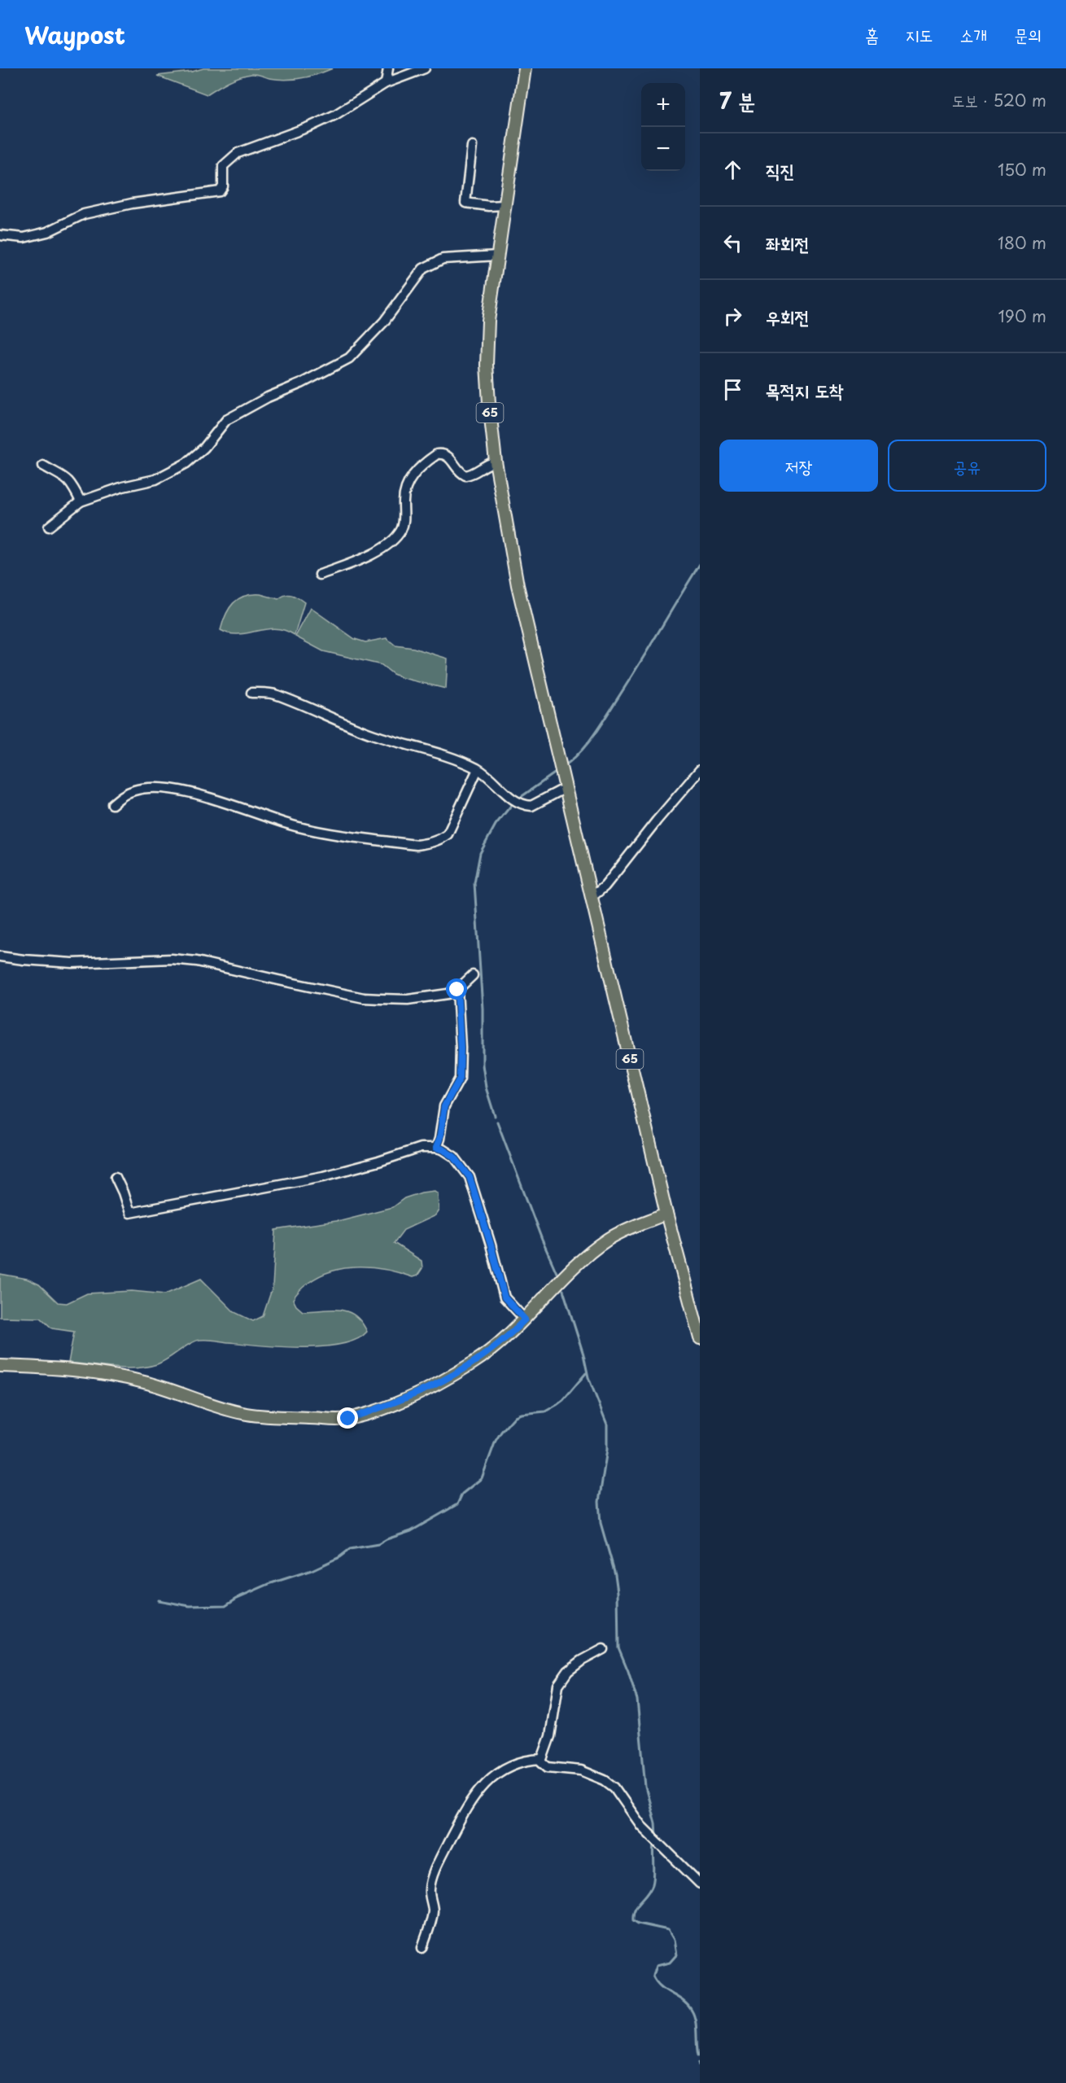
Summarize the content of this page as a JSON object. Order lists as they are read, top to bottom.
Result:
{
  "streets": {
    "main road": ["65"]
  },
  "page": {
    "header": "Waypost",
    "nav": [
      "홈",
      "지도",
      "소개",
      "문의"
    ],
    "heading": ["7 분", "도보 · 520 m"],
    "map_buttons": ["+", "−"],
    "list": [
      ["직진", "150 m"],
      ["좌회전", "180 m"],
      ["우회전", "190 m"],
      "목적지 도착"
    ],
    "buttons": ["저장", "공유"]
  }
}
